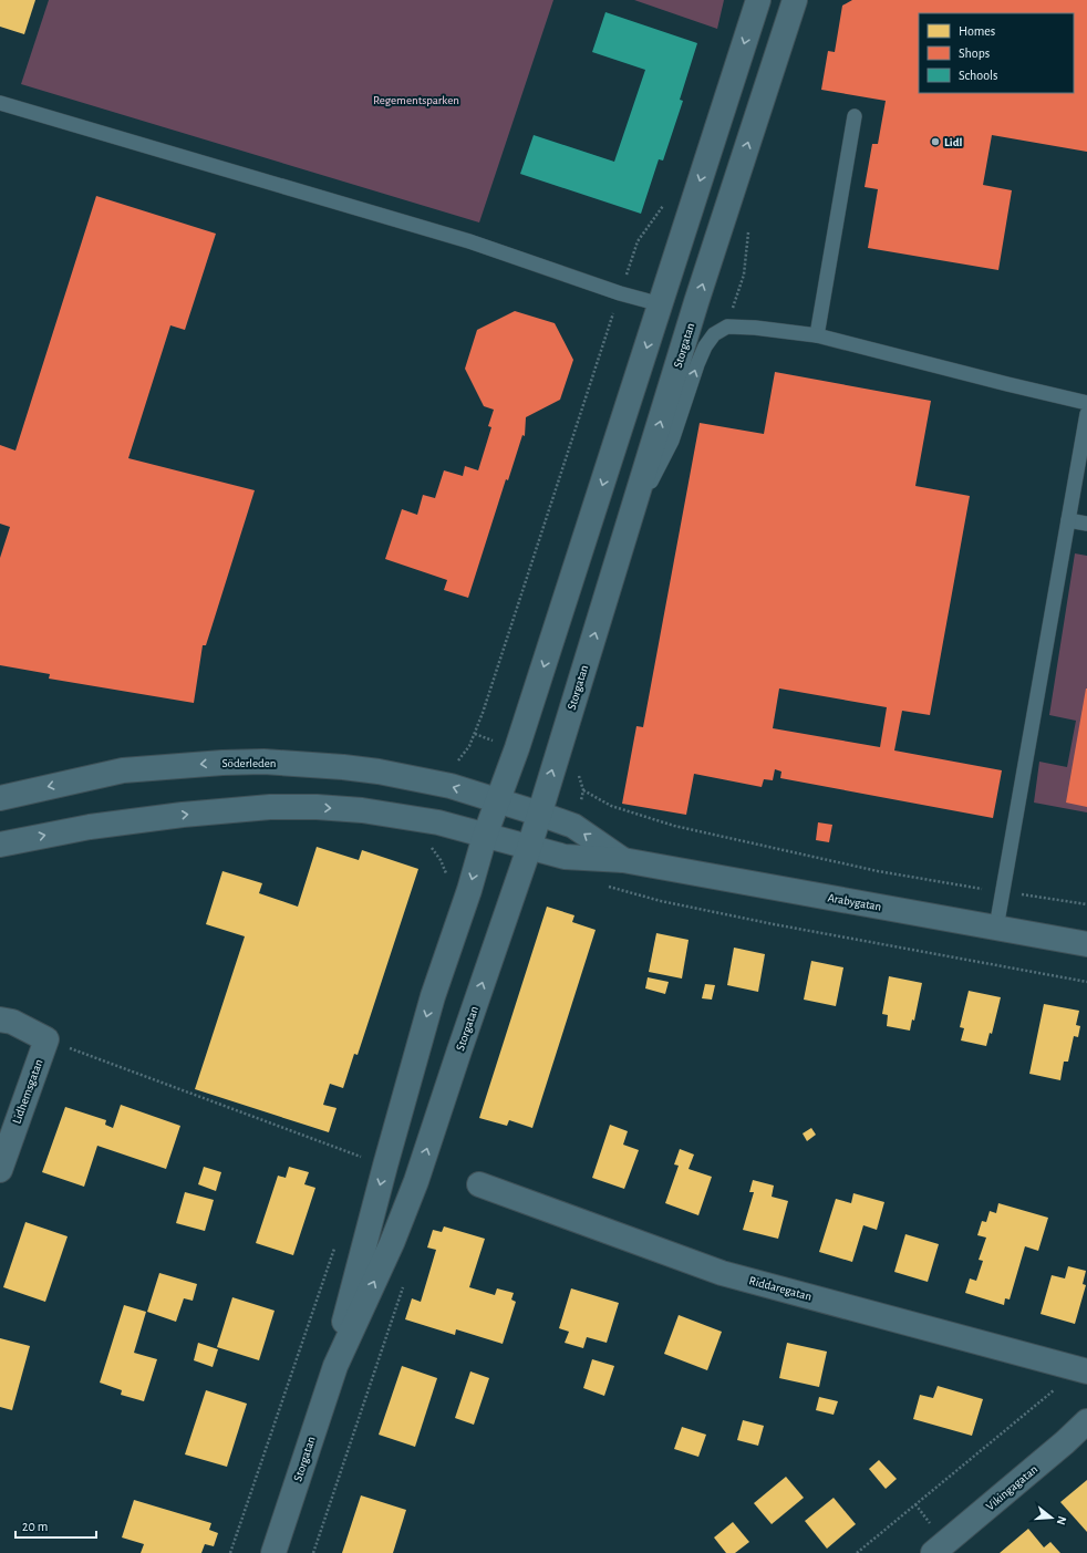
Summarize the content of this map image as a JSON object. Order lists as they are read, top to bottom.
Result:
{
  "streets": {
    "main road": [
      "Storgatan",
      "Söderleden",
      "Arabygatan",
      "Lidhemsgatan",
      "Riddaregatan",
      "Vikingagatan"
    ]
  },
  "crossings": [
    ["Storgatan", "Söderleden"],
    ["Storgatan", "Arabygatan"],
    ["Söderleden", "Arabygatan"]
  ],
  "parks": ["Regementsparken"],
  "places": ["Lidl"],
  "legend": ["Homes", "Shops", "Schools"],
  "scale_bar": "20 m",
  "north": "right"
}
